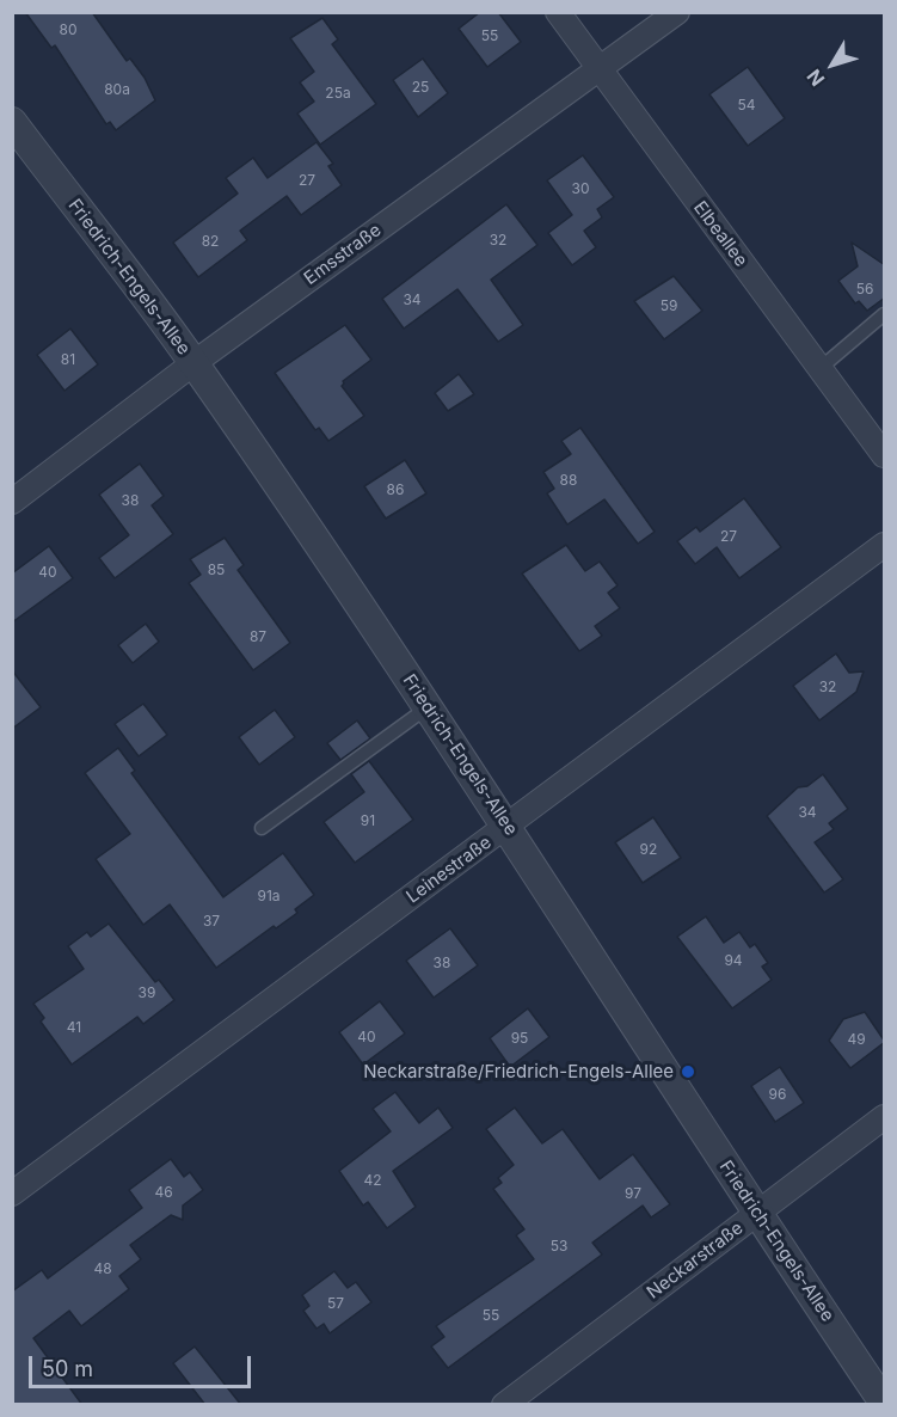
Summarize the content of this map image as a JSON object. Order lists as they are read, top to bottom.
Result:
{
  "streets": {
    "street": [
      "Elbeallee",
      "Emsstraße",
      "Friedrich-Engels-Allee",
      "Leinestraße",
      "Neckarstraße"
    ]
  },
  "crossings": [
    ["Elbeallee", "Emsstraße"],
    ["Emsstraße", "Friedrich-Engels-Allee"],
    ["Friedrich-Engels-Allee", "Leinestraße"],
    ["Friedrich-Engels-Allee", "Neckarstraße"]
  ],
  "places": ["Neckarstraße/Friedrich-Engels-Allee"],
  "house_numbers": [
    "80",
    "55",
    "25",
    "80a",
    "25a",
    "54",
    "27",
    "30",
    "32",
    "82",
    "56",
    "34",
    "59",
    "81",
    "88",
    "86",
    "38",
    "27",
    "85",
    "40",
    "87",
    "32",
    "34",
    "91",
    "92",
    "91a",
    "37",
    "94",
    "38",
    "39",
    "41",
    "40",
    "95",
    "49",
    "96",
    "42",
    "46",
    "97",
    "53",
    "48",
    "57",
    "55"
  ],
  "scale_bar": "50 m",
  "north": "bottom left"
}
